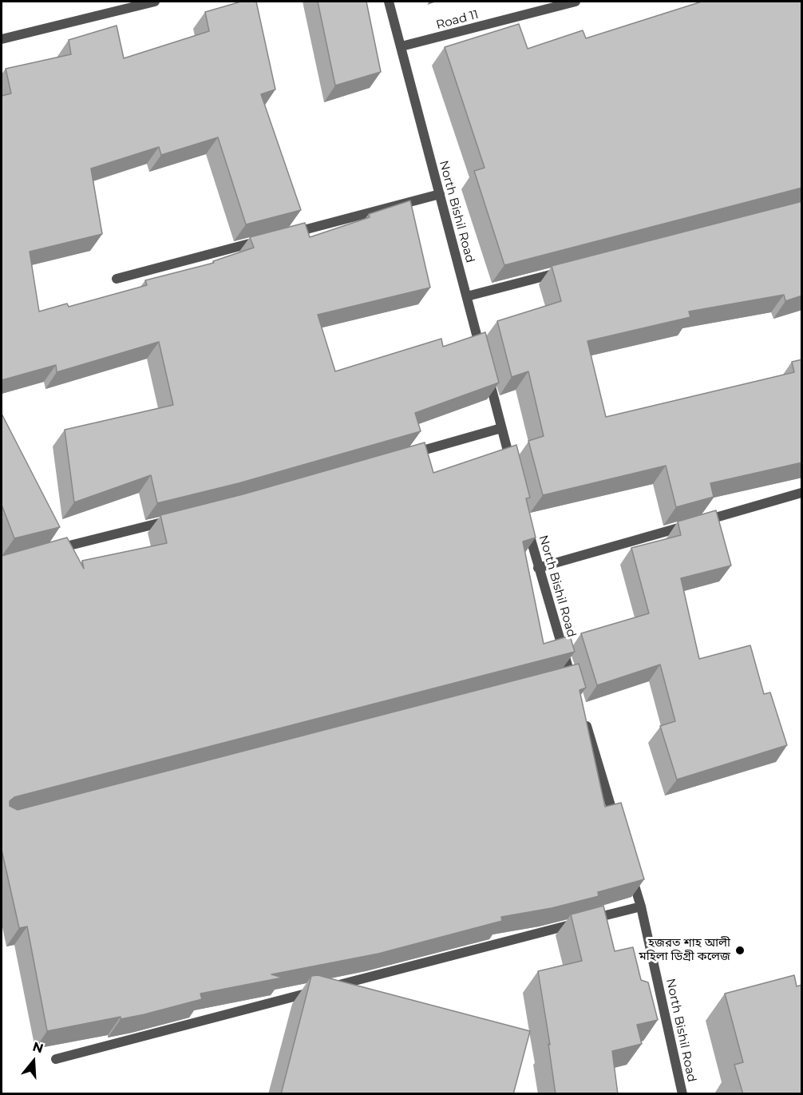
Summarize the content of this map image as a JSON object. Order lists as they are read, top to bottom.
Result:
{
  "streets": {
    "street": ["Road 11", "North Bishil Road"]
  },
  "crossings": [
    ["Road 11", "North Bishil Road"]
  ],
  "places": ["হজরত শাহ আলী মহিলা ডিগ্রী কলেজ"],
  "north": "top"
}
